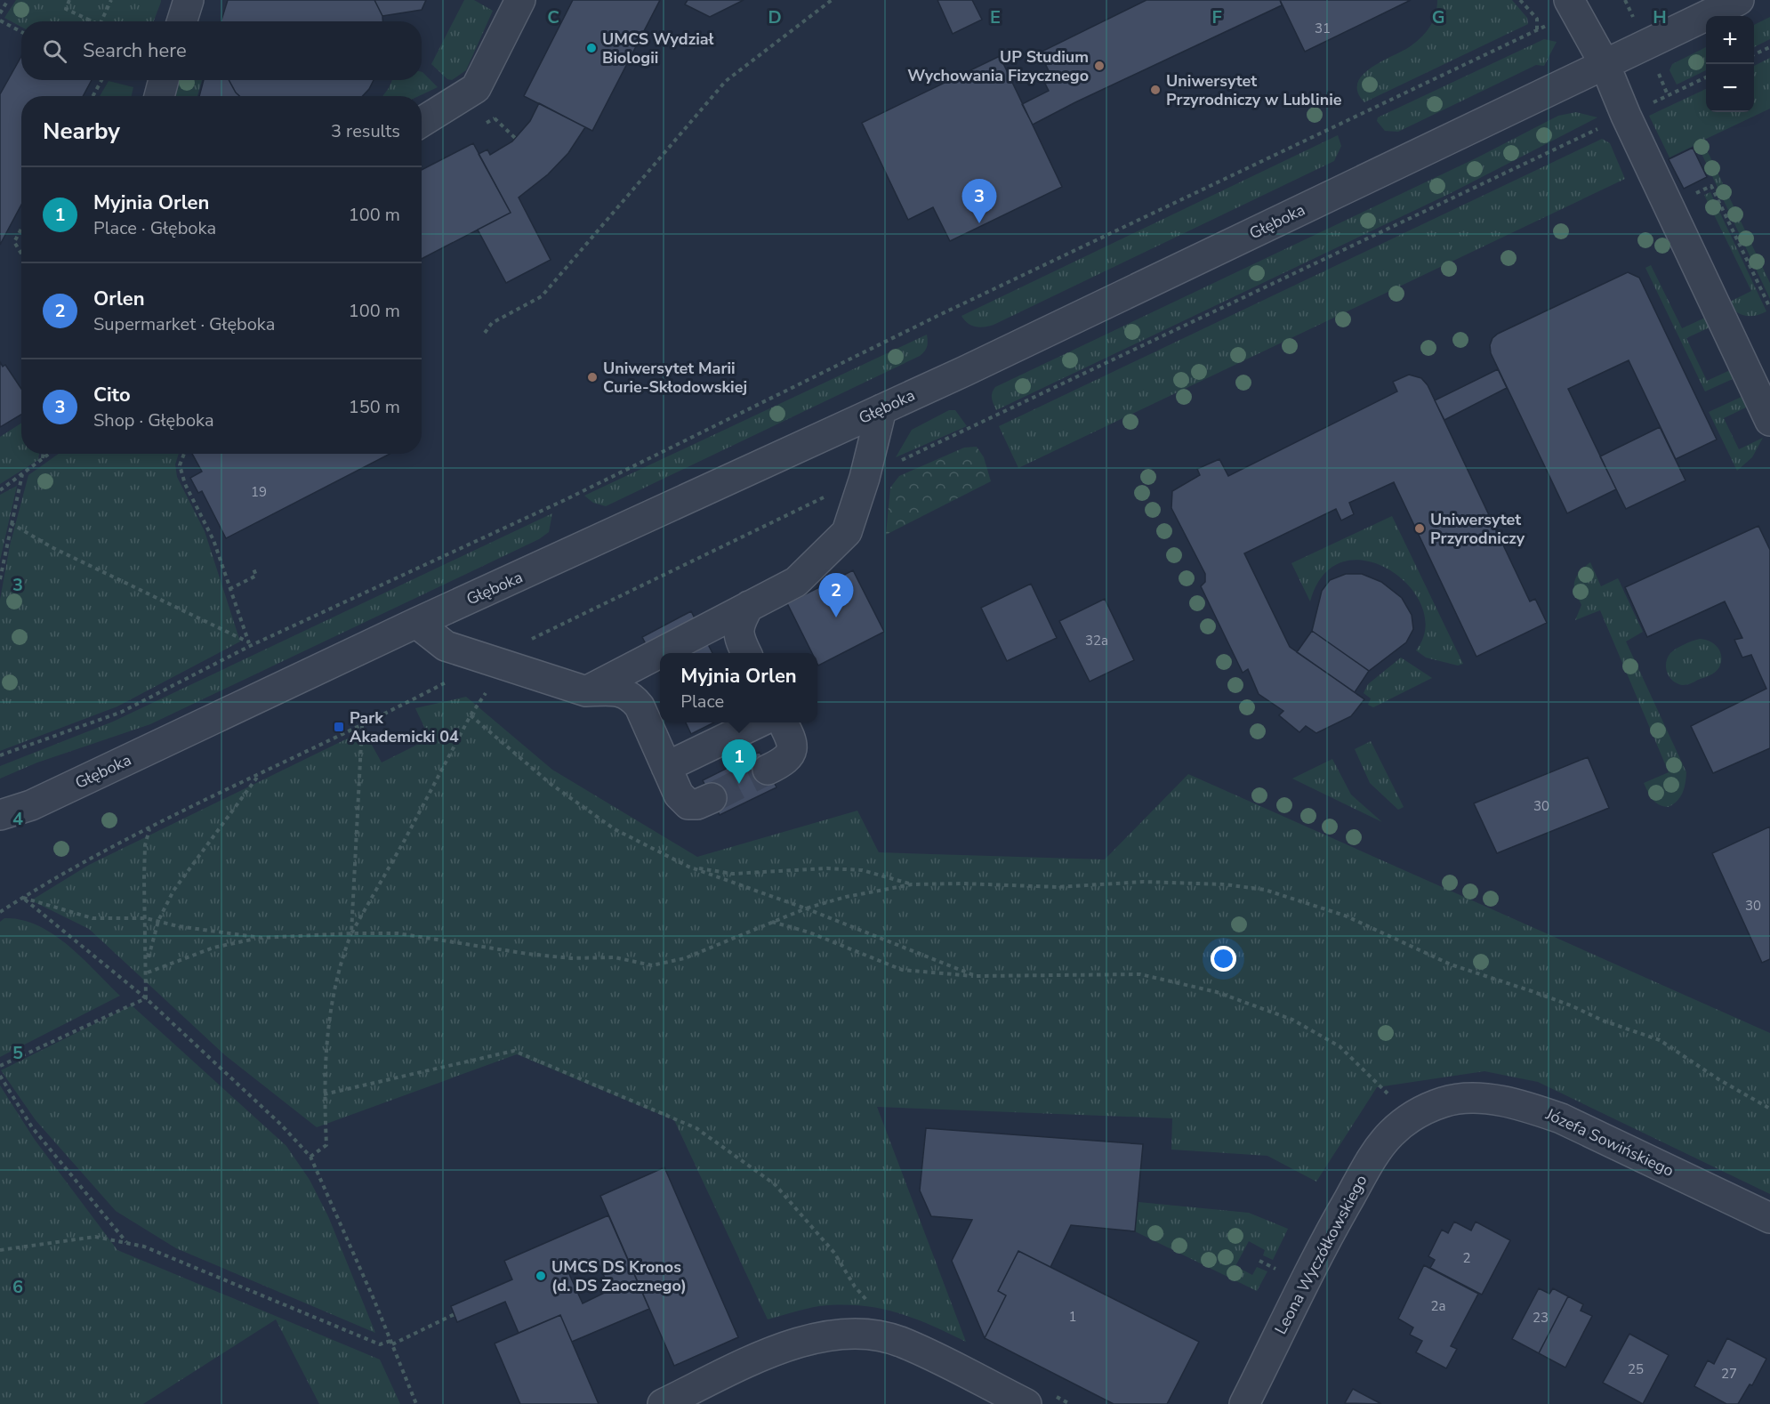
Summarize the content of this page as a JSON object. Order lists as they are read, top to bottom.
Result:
{
  "streets": {
    "street": ["Głęboka", "Józefa Sowińskiego", "Leona Wyczółkowskiego"]
  },
  "crossings": [
    ["Józefa Sowińskiego", "Leona Wyczółkowskiego"]
  ],
  "places": {
    "other": [
      "UMCS Wydział Biologii",
      "UP Studium Wychowania Fizycznego",
      "Uniwersytet Przyrodniczy w Lublinie",
      "Uniwersytet Marii Curie-Skłodowskiej",
      "Uniwersytet Przyrodniczy",
      "UMCS DS Kronos (d. DS Zaocznego)"
    ],
    "transit": ["Park Akademicki 04"]
  },
  "house_numbers": [
    "31",
    "19",
    "32a",
    "30",
    "30",
    "2",
    "2a",
    "1",
    "23",
    "25",
    "27"
  ],
  "page": {
    "map_buttons": ["+", "−"],
    "search": "Search here",
    "heading": ["Nearby", "3 results"],
    "list": [
      {
        "mark": "1",
        "name": "Myjnia Orlen",
        "note": "Place · Głęboka",
        "value": "100 m"
      },
      {
        "mark": "2",
        "name": "Orlen",
        "note": "Supermarket · Głęboka",
        "value": "100 m"
      },
      {
        "mark": "3",
        "name": "Cito",
        "note": "Shop · Głęboka",
        "value": "150 m"
      }
    ],
    "pins": ["3", "2", "1"],
    "popup": ["Myjnia Orlen", "Place"]
  },
  "grid": {
    "columns": [
      "C",
      "D",
      "E",
      "F",
      "G",
      "H"
    ],
    "rows": [
      "3",
      "4",
      "5",
      "6"
    ]
  }
}
